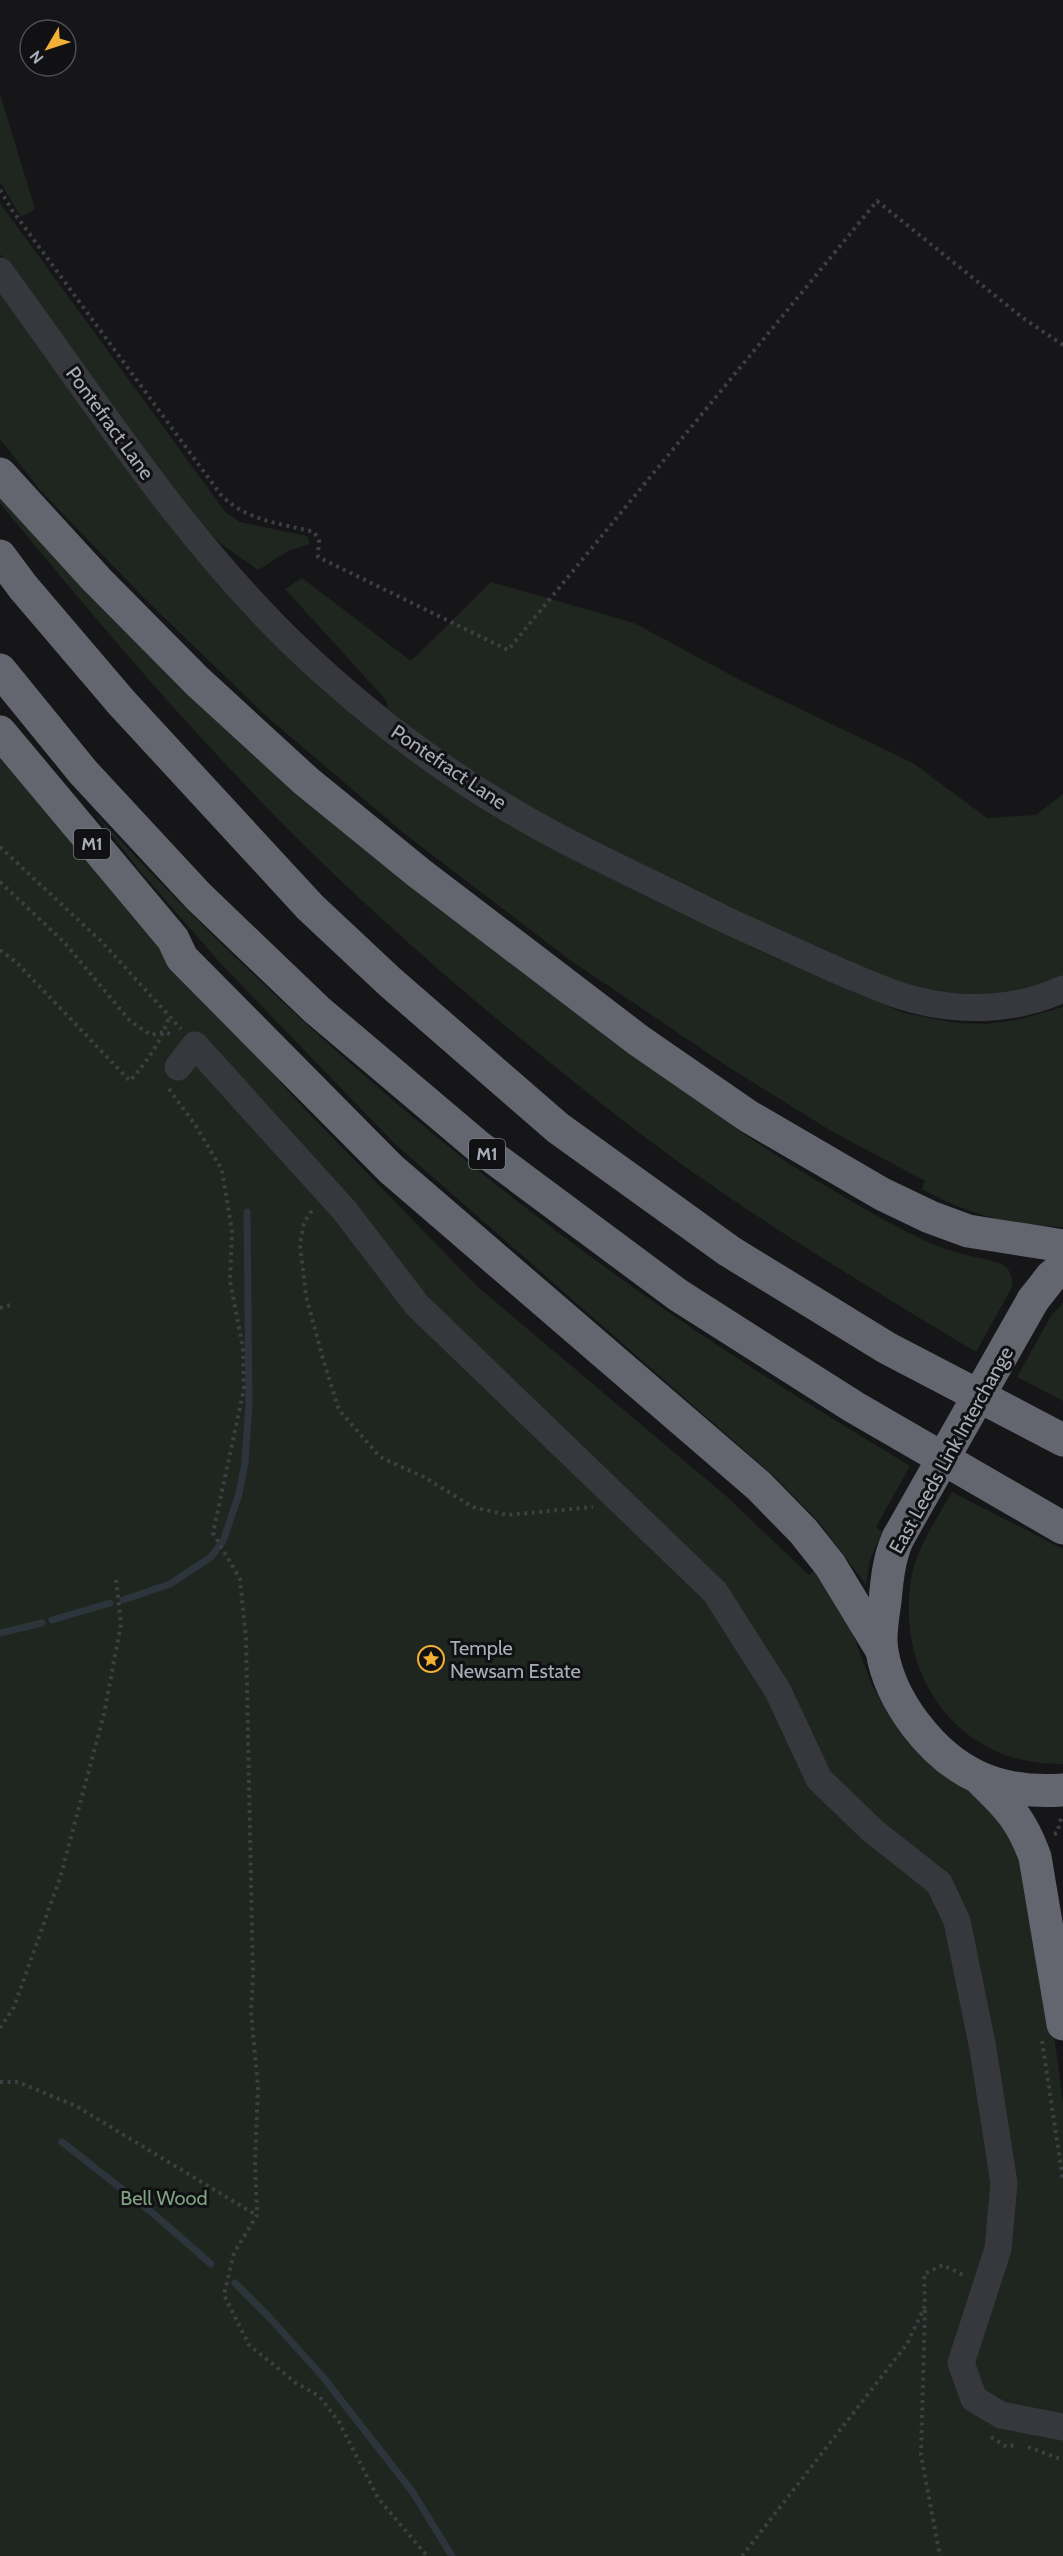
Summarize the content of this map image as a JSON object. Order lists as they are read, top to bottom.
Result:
{
  "streets": {
    "highway": ["M1", "East Leeds Link Interchange"],
    "street": ["Pontefract Lane"]
  },
  "crossings": [
    ["M1", "East Leeds Link Interchange"]
  ],
  "parks": ["Bell Wood"],
  "places": {
    "place": ["Temple Newsam Estate"]
  },
  "north": "bottom left"
}
